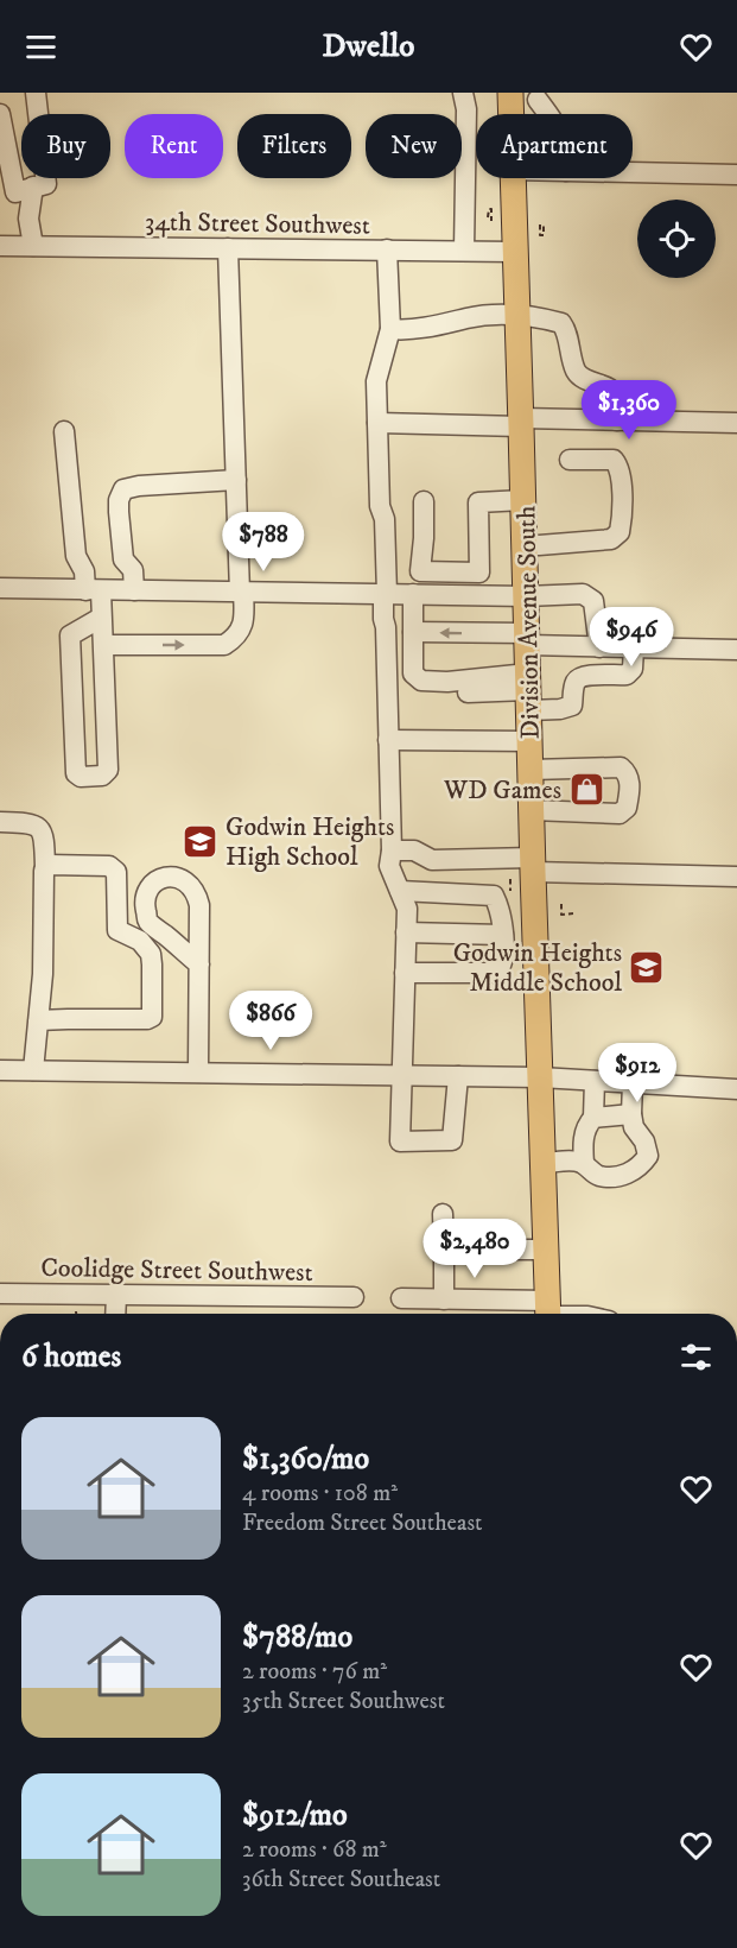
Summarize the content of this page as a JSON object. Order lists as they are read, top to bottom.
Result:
{
  "streets": {
    "main road": ["Division Avenue South"],
    "street": ["34th Street Southwest", "Coolidge Street Southwest"]
  },
  "crossings": [
    ["34th Street Southwest", "Division Avenue South"]
  ],
  "places": {
    "shop": ["WD Games"],
    "school or university": ["Godwin Heights High School", "Godwin Heights Middle School"]
  },
  "page": {
    "header": "Dwello",
    "chip": [
      "Buy",
      "Rent",
      "Filters",
      "New",
      "Apartment"
    ],
    "price": [
      "$1,360",
      "$788",
      "$946",
      "$866",
      "$912",
      "$2,480"
    ],
    "heading": "6 homes",
    "list": [
      {
        "name": "$1,360/mo",
        "note": "4 rooms · 108 m² · Freedom Street Southeast"
      },
      {
        "name": "$788/mo",
        "note": "2 rooms · 76 m² · 35th Street Southwest"
      },
      {
        "name": "$912/mo",
        "note": "2 rooms · 68 m² · 36th Street Southeast"
      }
    ]
  }
}
